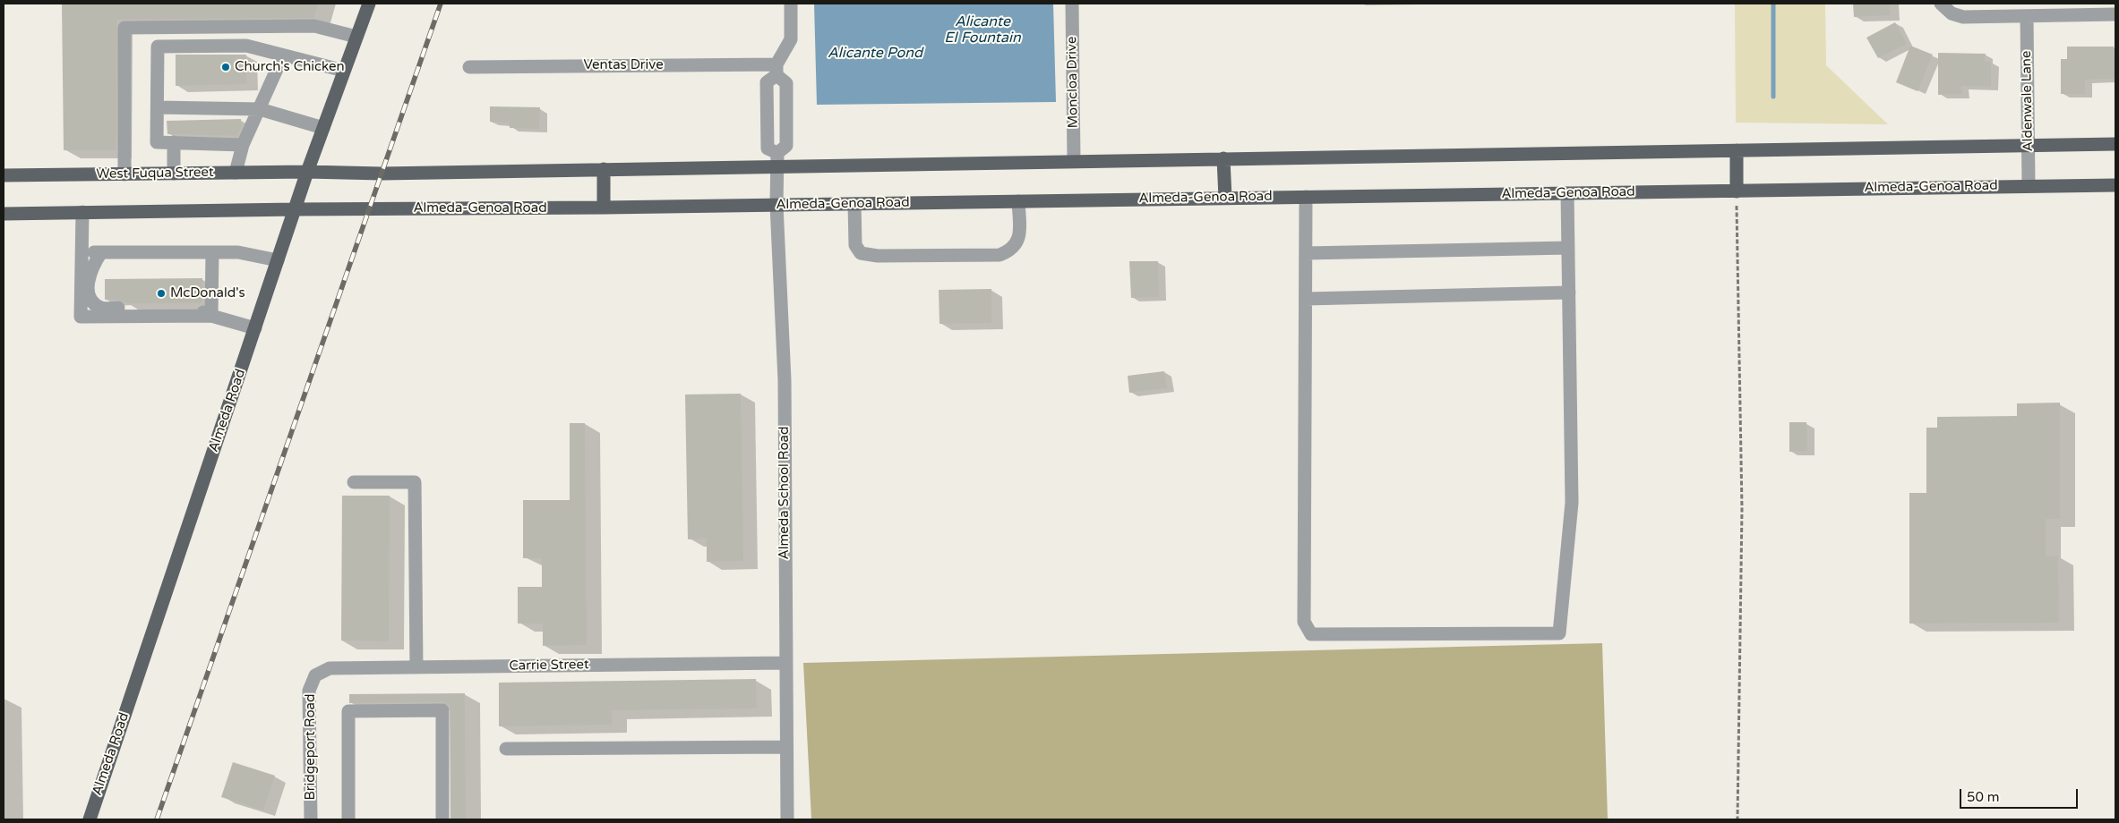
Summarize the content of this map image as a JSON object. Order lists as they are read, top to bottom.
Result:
{
  "streets": {
    "main road": ["West Fuqua Street", "Almeda-Genoa Road", "Almeda Road"],
    "street": [
      "Ventas Drive",
      "Moncloa Drive",
      "Aldenwale Lane",
      "Almeda School Road",
      "Carrie Street",
      "Bridgeport Road"
    ]
  },
  "crossings": [
    ["Aldenwale Lane", "Almeda-Genoa Road"],
    ["West Fuqua Street", "Almeda Road"],
    ["Almeda-Genoa Road", "Almeda Road"],
    ["Almeda-Genoa Road", "Almeda School Road"],
    ["Almeda School Road", "Carrie Street"],
    ["Carrie Street", "Bridgeport Road"]
  ],
  "water": ["Alicante El Fountain", "Alicante Pond"],
  "places": ["Church's Chicken", "McDonald's"],
  "scale_bar": "50 m"
}
